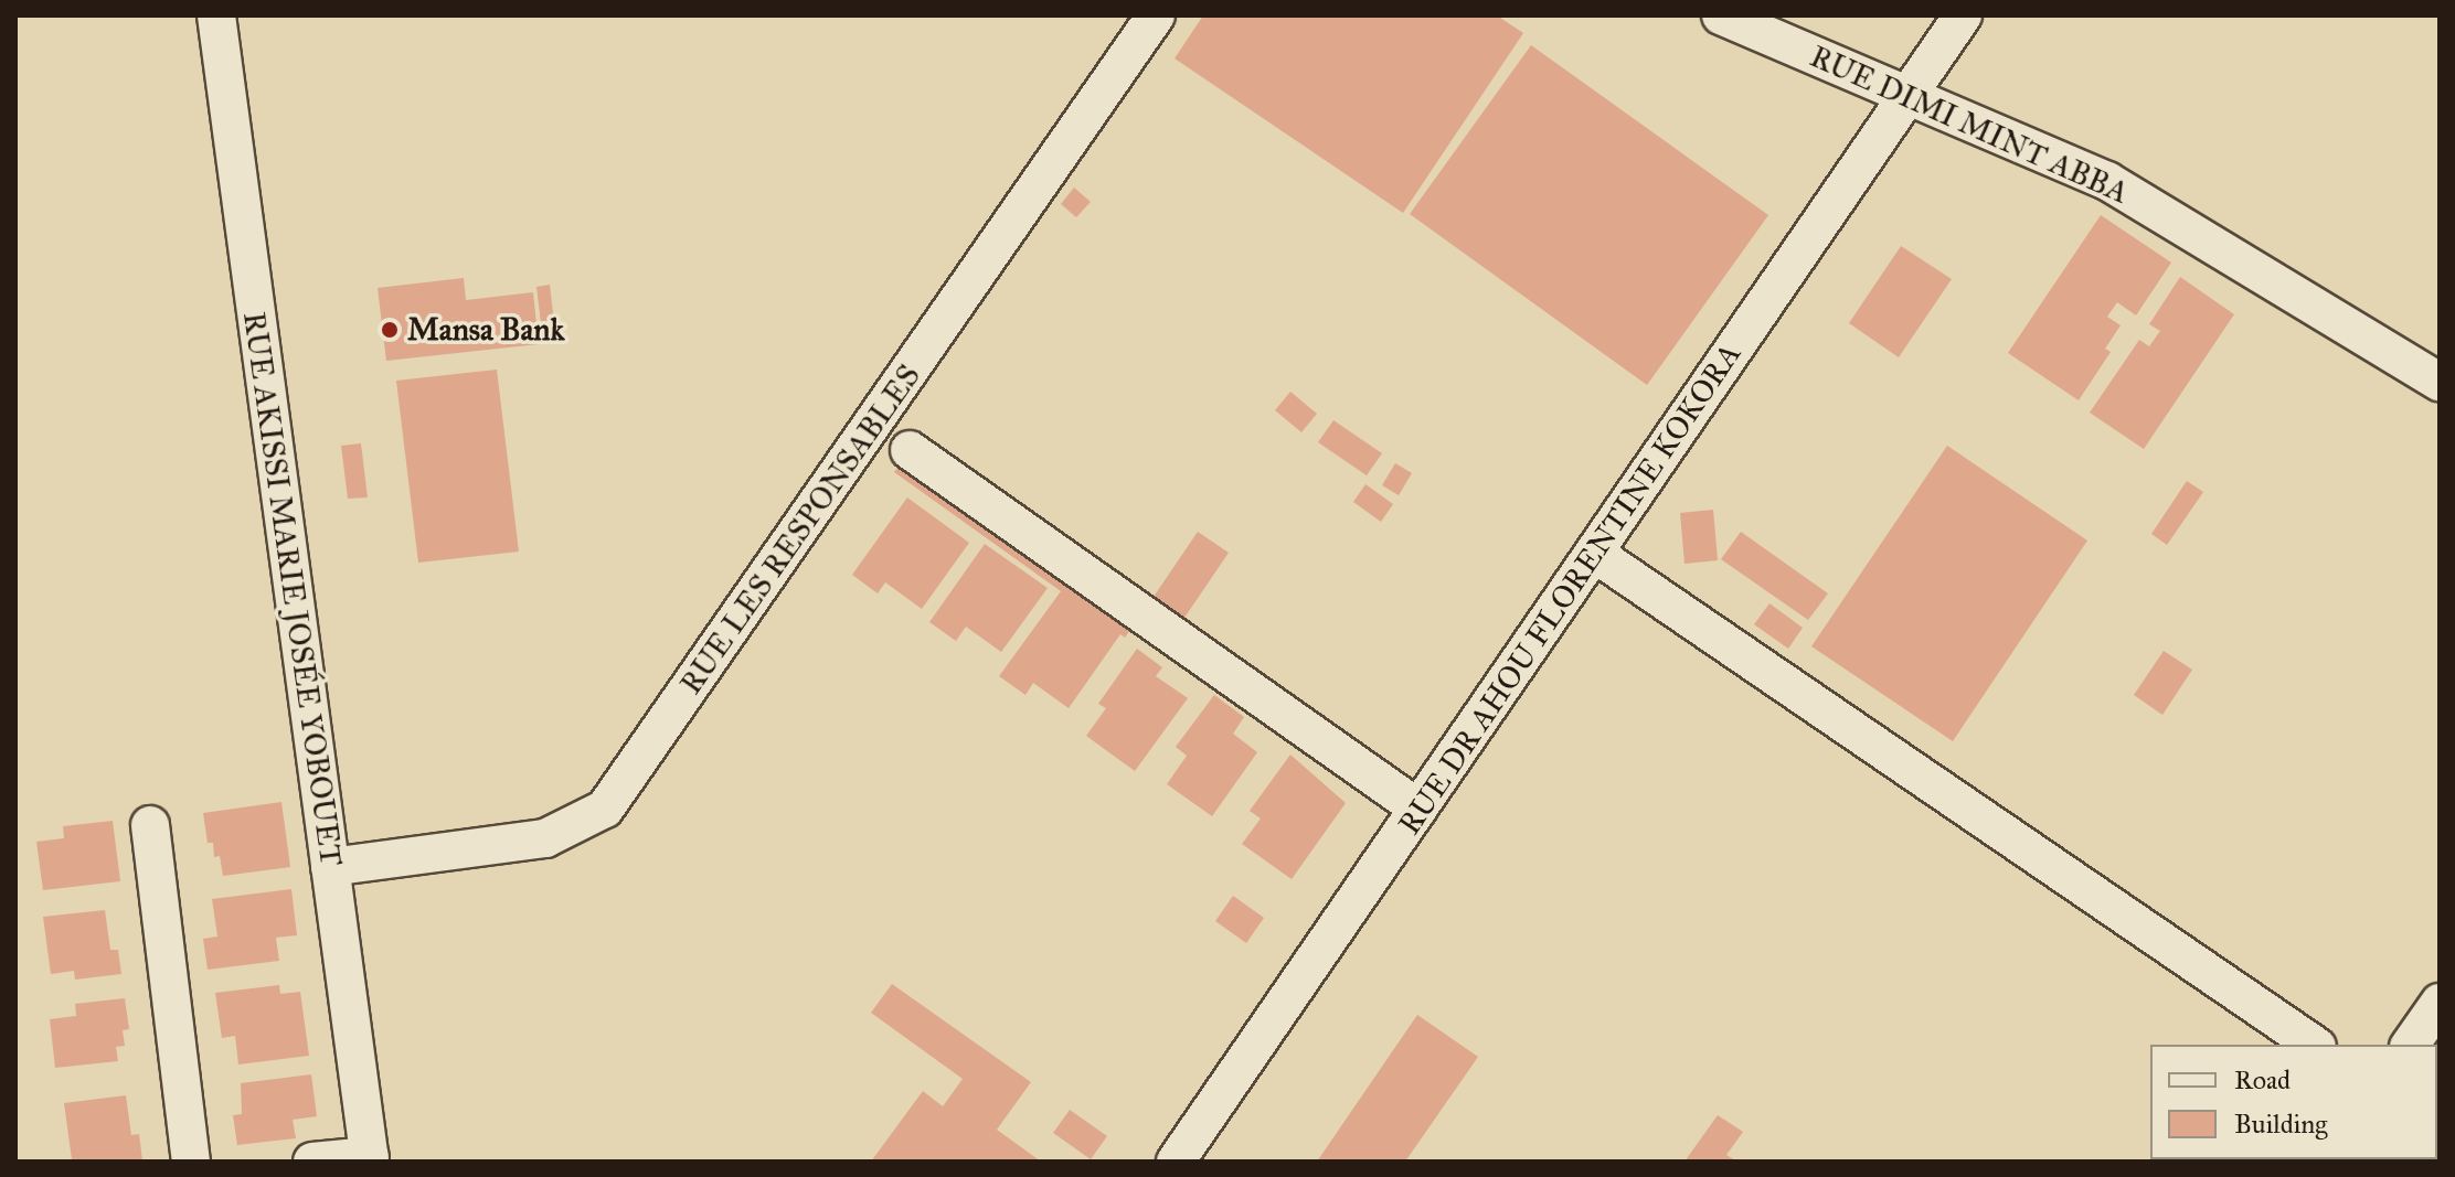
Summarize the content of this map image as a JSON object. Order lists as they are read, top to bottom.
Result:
{
  "streets": {
    "street": [
      "RUE DIMI MINT ABBA",
      "RUE LES RESPONSABLES",
      "RUE AKISSI MARIE JOSÉE YOBOUET",
      "RUE DR AHOU FLORENTINE KOKORA"
    ]
  },
  "crossings": [
    ["RUE DIMI MINT ABBA", "RUE DR AHOU FLORENTINE KOKORA"],
    ["RUE LES RESPONSABLES", "RUE AKISSI MARIE JOSÉE YOBOUET"]
  ],
  "places": ["Mansa Bank"],
  "legend": ["Road", "Building"]
}
